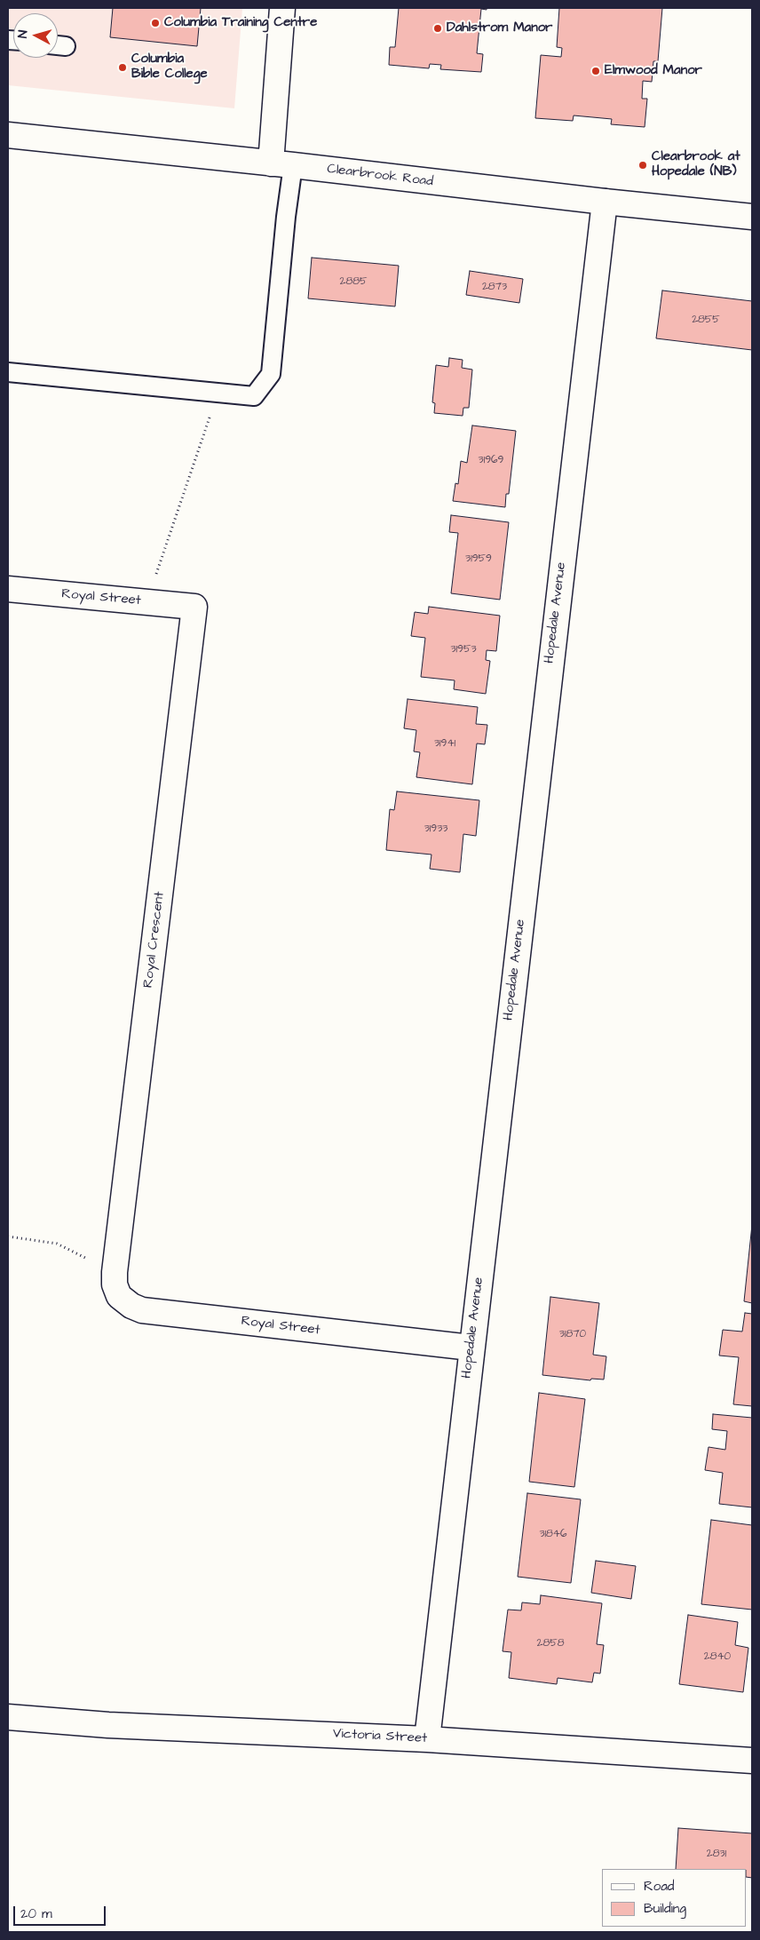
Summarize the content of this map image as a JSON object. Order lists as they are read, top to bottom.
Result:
{
  "streets": {
    "street": [
      "Clearbrook Road",
      "Royal Street",
      "Hopedale Avenue",
      "Royal Crescent",
      "Victoria Street"
    ]
  },
  "crossings": [
    ["Clearbrook Road", "Hopedale Avenue"],
    ["Royal Street", "Hopedale Avenue"],
    ["Royal Street", "Royal Crescent"],
    ["Hopedale Avenue", "Victoria Street"]
  ],
  "places": [
    "Columbia Training Centre",
    "Dahlstrom Manor",
    "Columbia Bible College",
    "Elmwood Manor",
    "Clearbrook at Hopedale (NB)"
  ],
  "house_numbers": [
    "2885",
    "2873",
    "2855",
    "31969",
    "31959",
    "31953",
    "31941",
    "31933",
    "31870",
    "31846",
    "2858",
    "2840",
    "2831"
  ],
  "legend": ["Road", "Building"],
  "scale_bar": "20 m",
  "north": "left"
}
